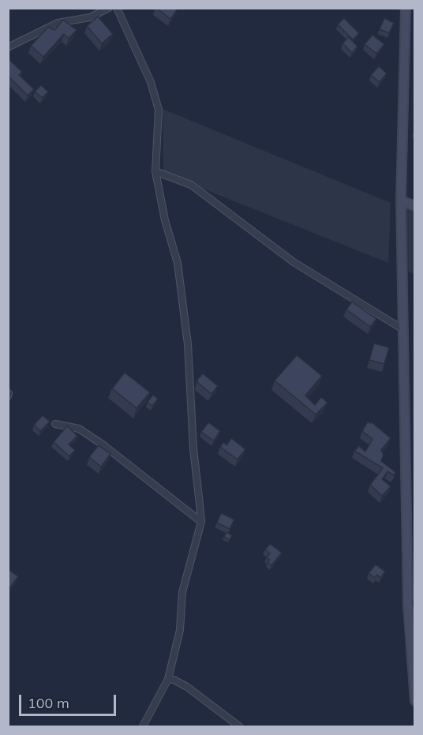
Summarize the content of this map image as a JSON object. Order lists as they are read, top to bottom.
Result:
{
  "scale_bar": "100 m"
}
